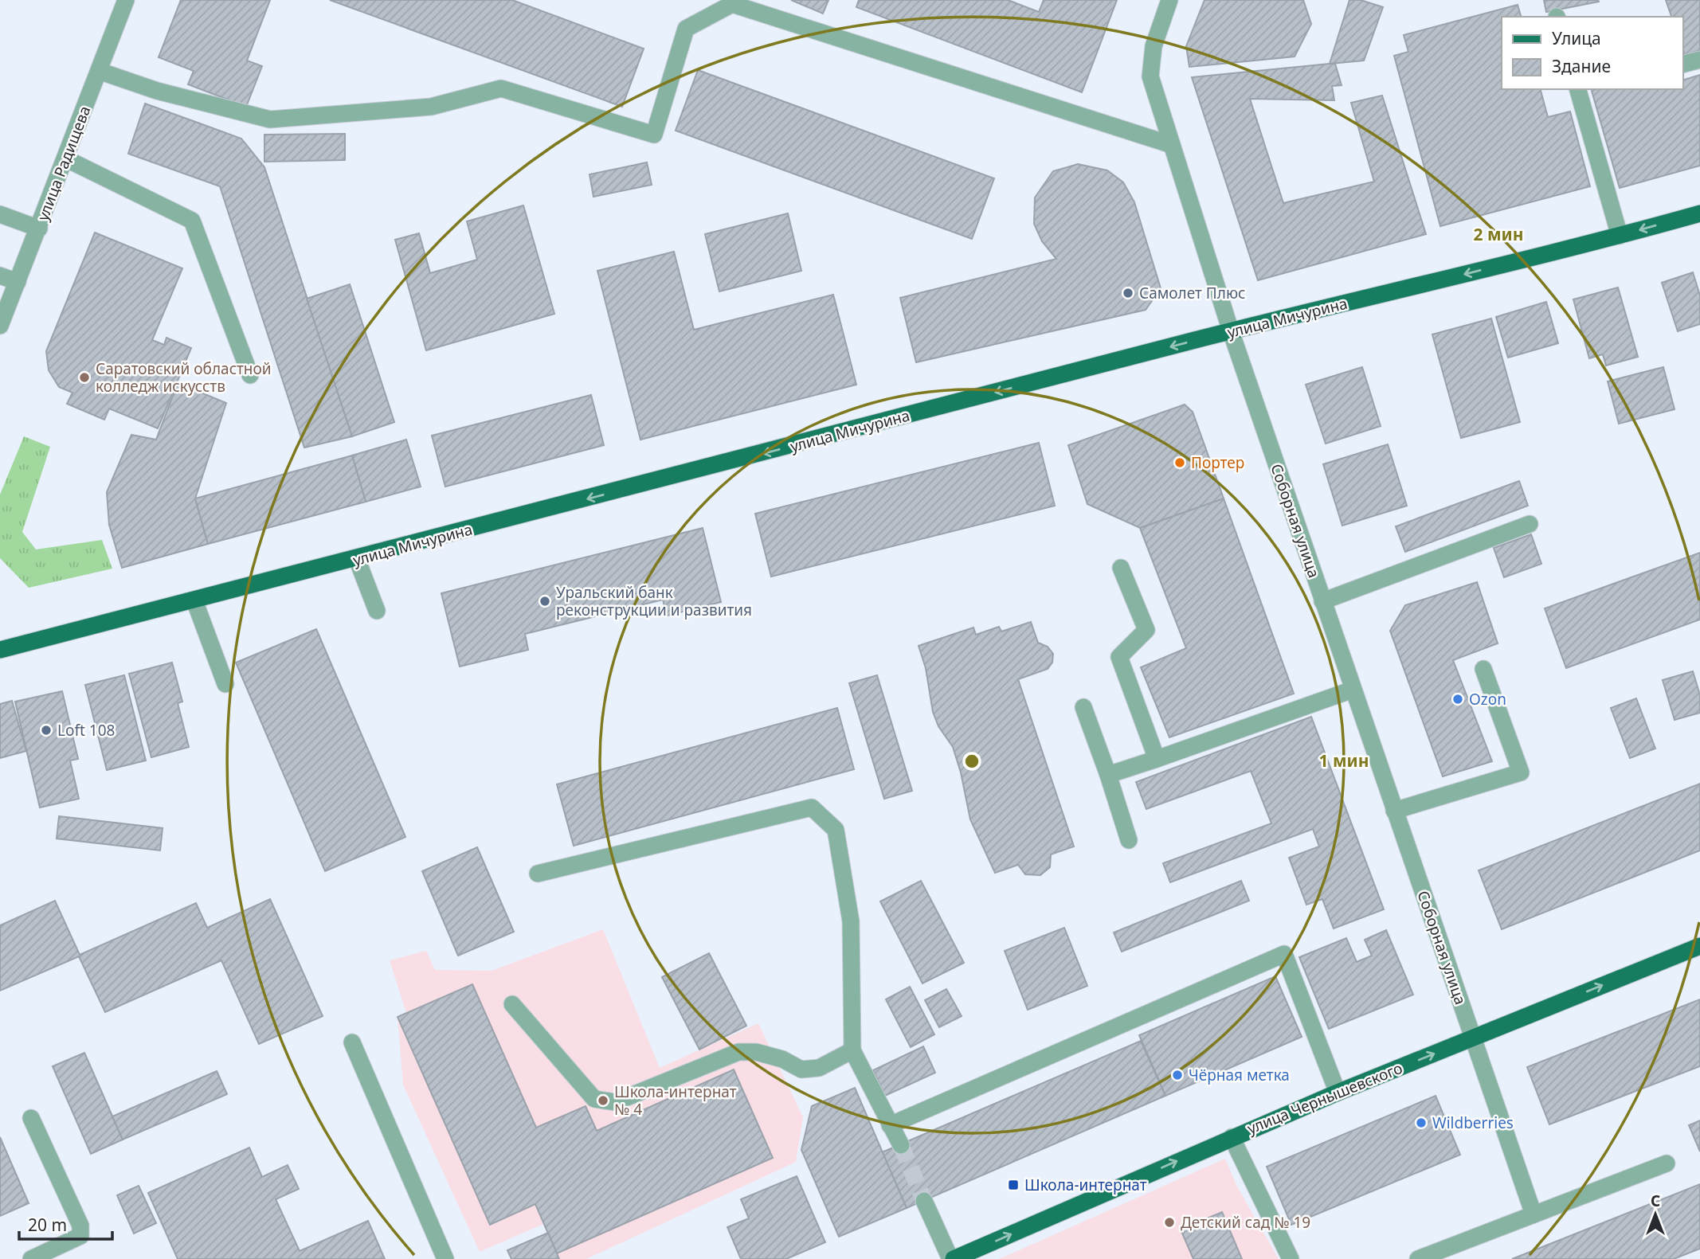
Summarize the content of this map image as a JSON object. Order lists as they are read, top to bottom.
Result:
{
  "streets": {
    "main road": ["улица Мичурина", "улица Чернышевского"],
    "street": ["улица Радищева", "Соборная улица"]
  },
  "crossings": [
    ["улица Мичурина", "Соборная улица"],
    ["Соборная улица", "улица Чернышевского"]
  ],
  "one_way": ["улица Мичурина", "улица Чернышевского"],
  "places": {
    "other": [
      "Самолет Плюс",
      "Саратовский областной колледж искусств",
      "Портер",
      "Уральский банк реконструкции и развития",
      "Ozon",
      "Loft 108",
      "Чёрная метка",
      "Школа-интернат № 4",
      "Wildberries",
      "Детский сад № 19"
    ],
    "transit": ["Школа-интернат"]
  },
  "legend": ["Улица", "Здание"],
  "scale_bar": "20 m",
  "north": "top",
  "rings": ["2 мин", "1 мин"]
}
